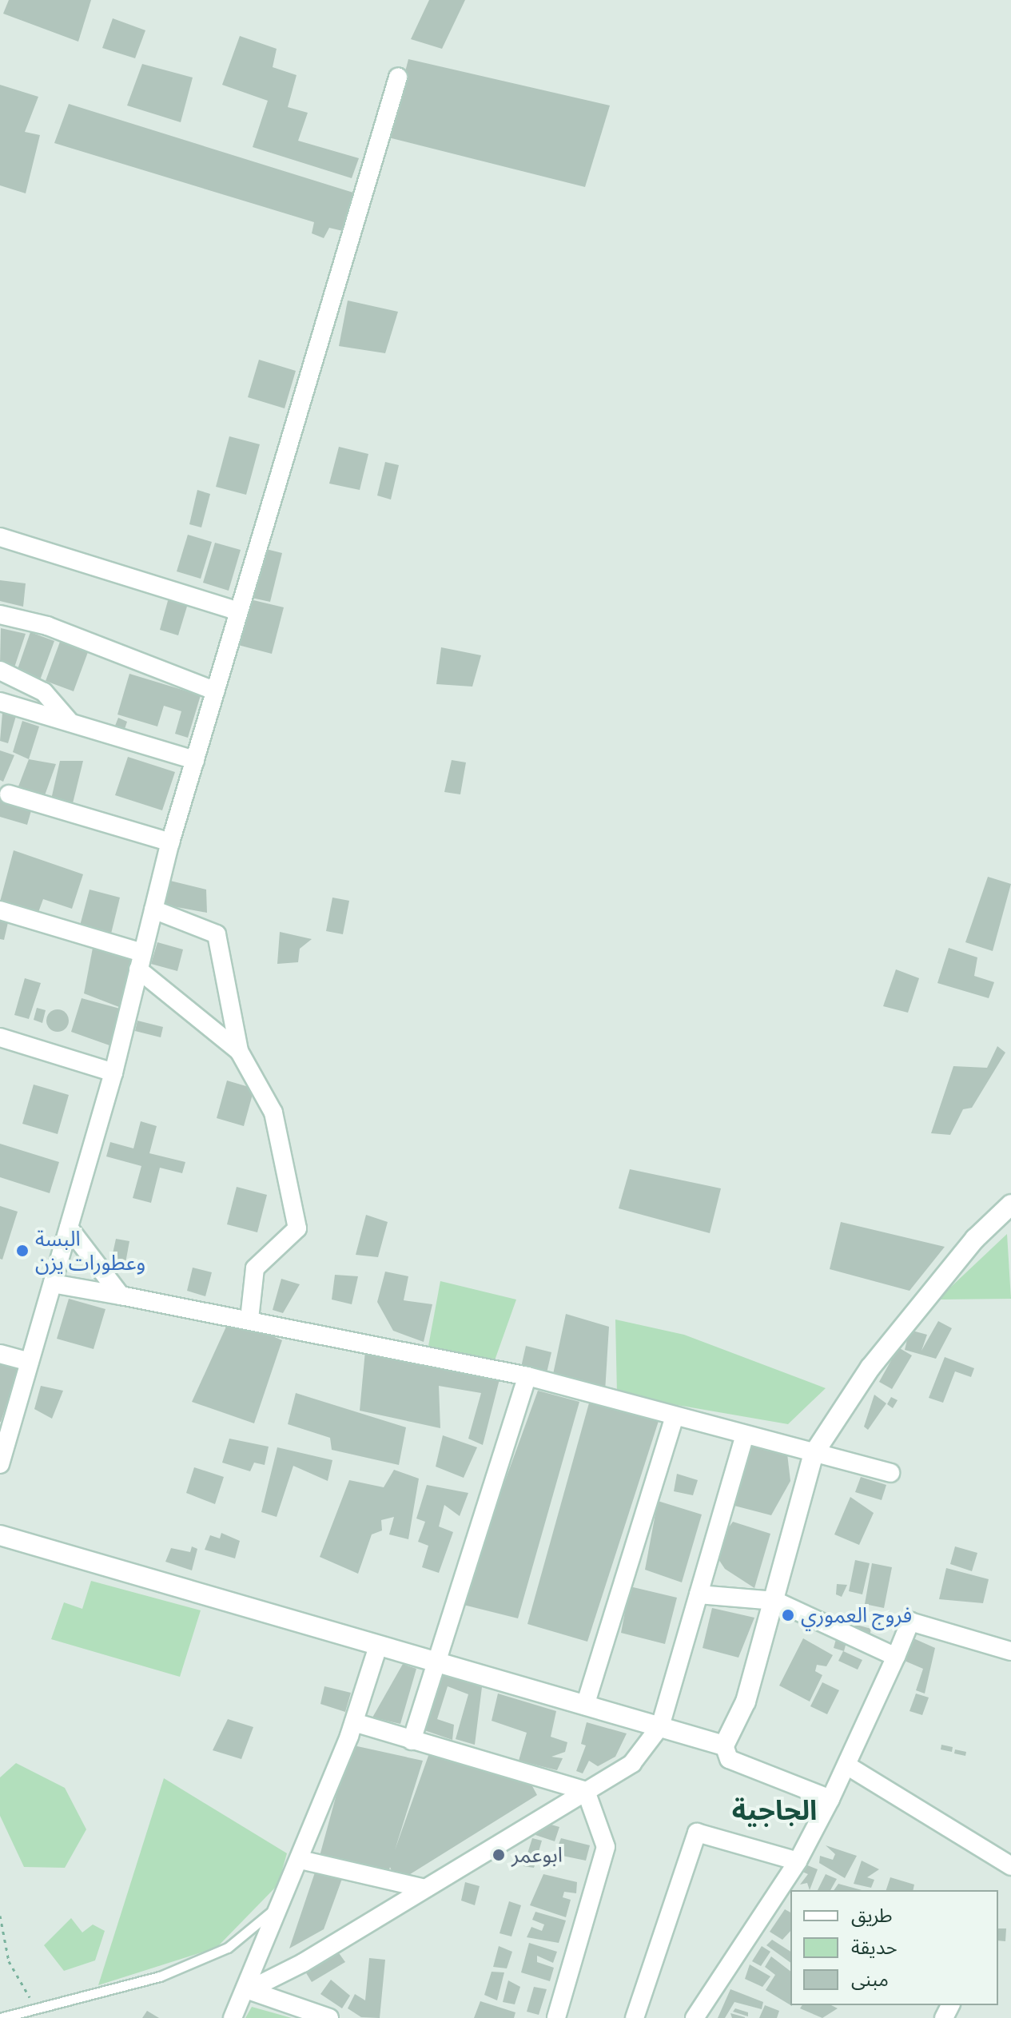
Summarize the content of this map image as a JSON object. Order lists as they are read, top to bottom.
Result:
{
  "districts": ["الجاجية"],
  "places": ["البسة وعطورات يزن", "فروج العموري", "ابوعمر"],
  "legend": ["طريق", "حديقة", "مبنى"]
}
